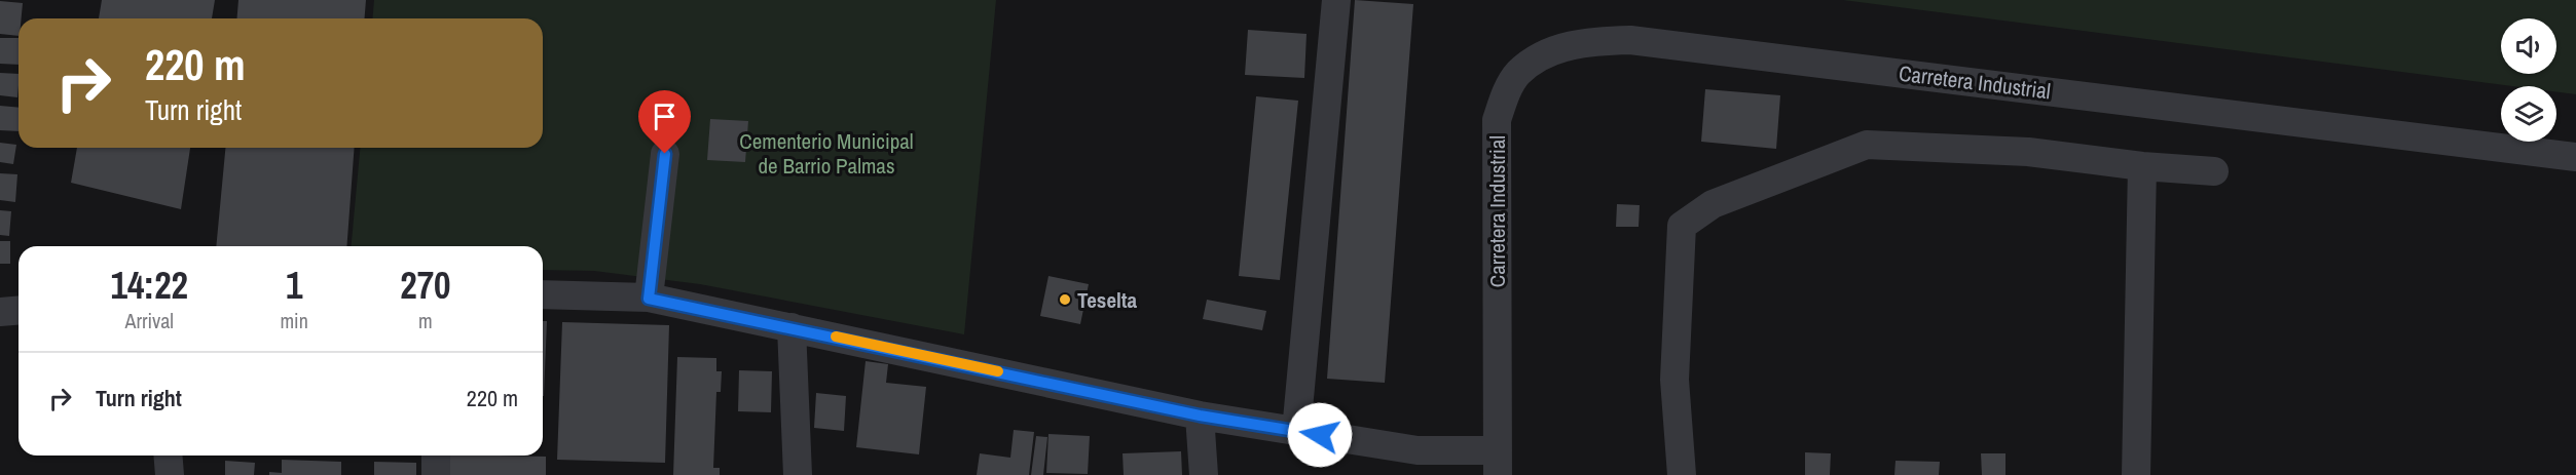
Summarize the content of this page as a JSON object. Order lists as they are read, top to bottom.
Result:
{
  "streets": {
    "street": ["Carretera Industrial"]
  },
  "parks": ["Cementerio Municipal de Barrio Palmas"],
  "places": ["Teselta"],
  "page": {
    "turn": ["220 m", "Turn right"],
    "eta": [
      "14:22",
      "Arrival",
      "1",
      "min",
      "270",
      "m"
    ],
    "list": [
      {
        "name": "Turn right",
        "value": "220 m"
      }
    ]
  }
}
